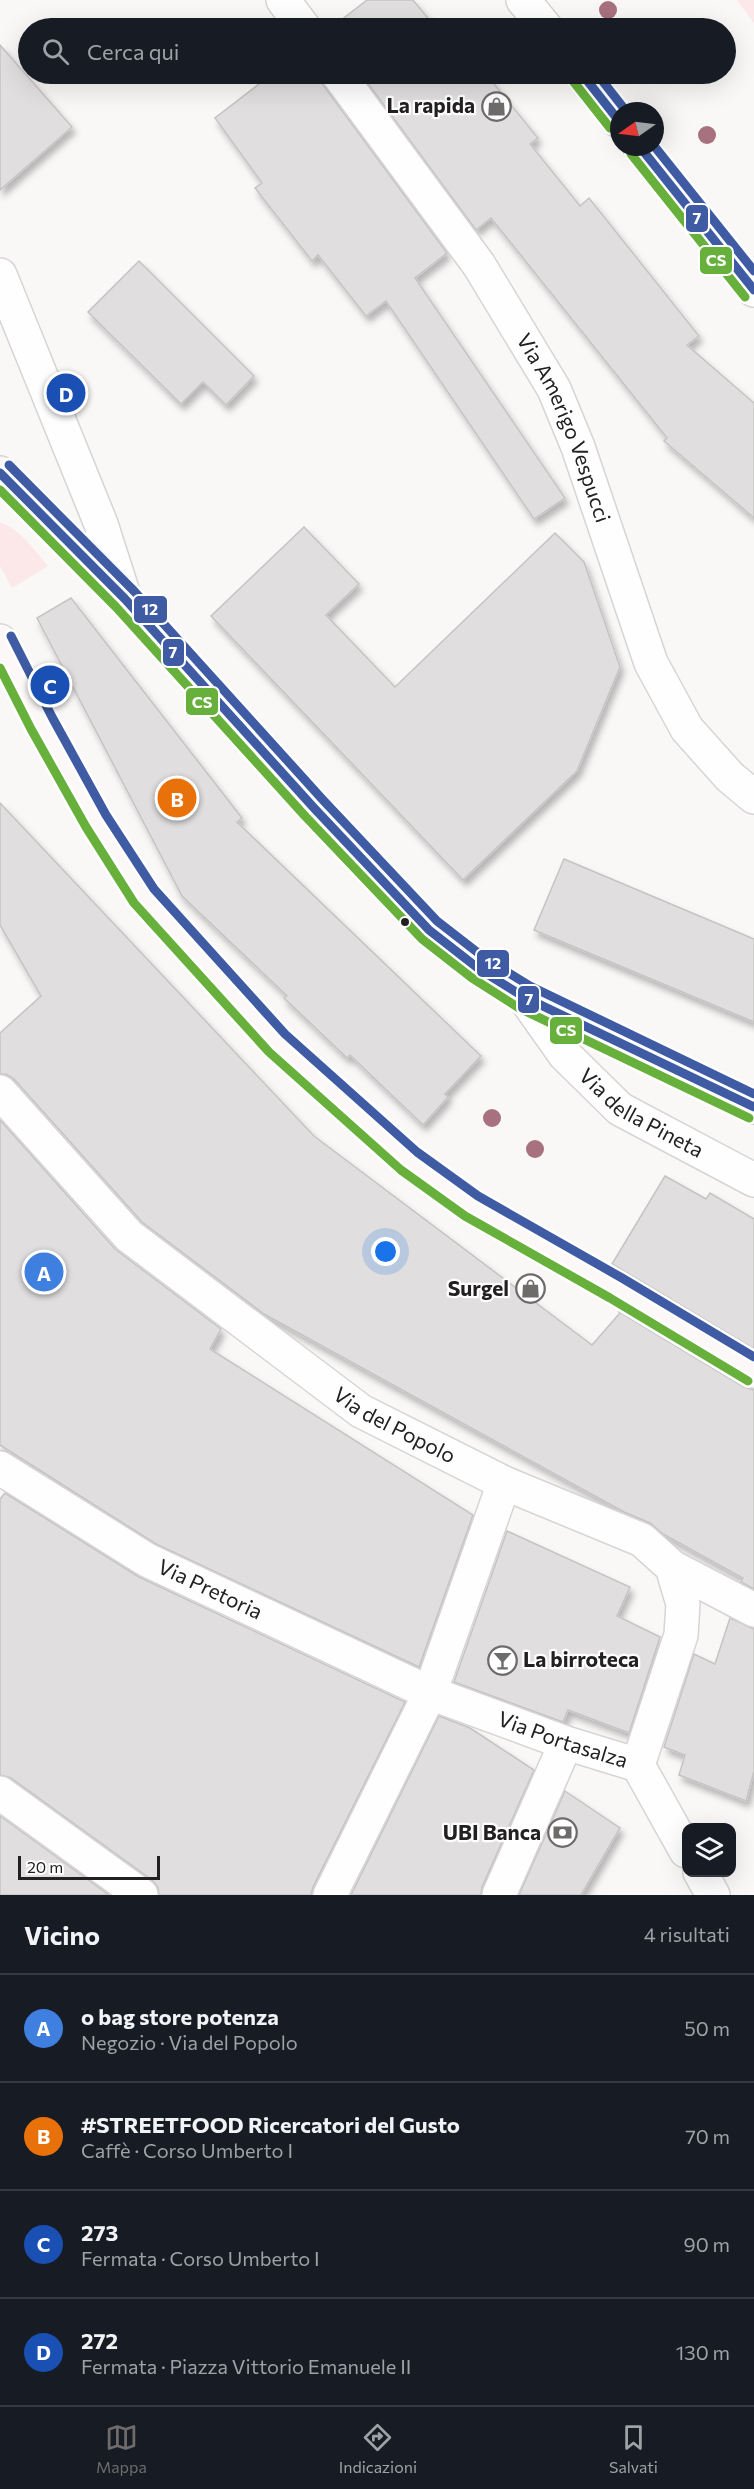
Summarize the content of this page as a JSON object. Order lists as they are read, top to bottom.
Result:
{
  "streets": {
    "street": [
      "Via Amerigo Vespucci",
      "Via della Pineta",
      "Via del Popolo",
      "Via Pretoria",
      "Via Portasalza"
    ]
  },
  "crossings": [
    ["Via Pretoria", "Via Portasalza"]
  ],
  "places": {
    "shop": ["La rapida", "Surgel"],
    "bar": ["La birroteca"],
    "bank": ["UBI Banca"]
  },
  "lines": ["transit line 7", "transit line CS", "transit line 12"],
  "scale_bar": "20 m",
  "north": "left",
  "page": {
    "search": "Cerca qui",
    "pins": [
      "D",
      "C",
      "B",
      "A"
    ],
    "scale": "20 m",
    "heading": ["Vicino", "4 risultati"],
    "list": [
      {
        "mark": "A",
        "name": "o bag store potenza",
        "note": "Negozio · Via del Popolo",
        "value": "50 m"
      },
      {
        "mark": "B",
        "name": "#STREETFOOD Ricercatori del Gusto",
        "note": "Caffè · Corso Umberto I",
        "value": "70 m"
      },
      {
        "mark": "C",
        "name": "273",
        "note": "Fermata · Corso Umberto I",
        "value": "90 m"
      },
      {
        "mark": "D",
        "name": "272",
        "note": "Fermata · Piazza Vittorio Emanuele II",
        "value": "130 m"
      }
    ],
    "nav": ["Mappa", "Indicazioni", "Salvati"]
  }
}
